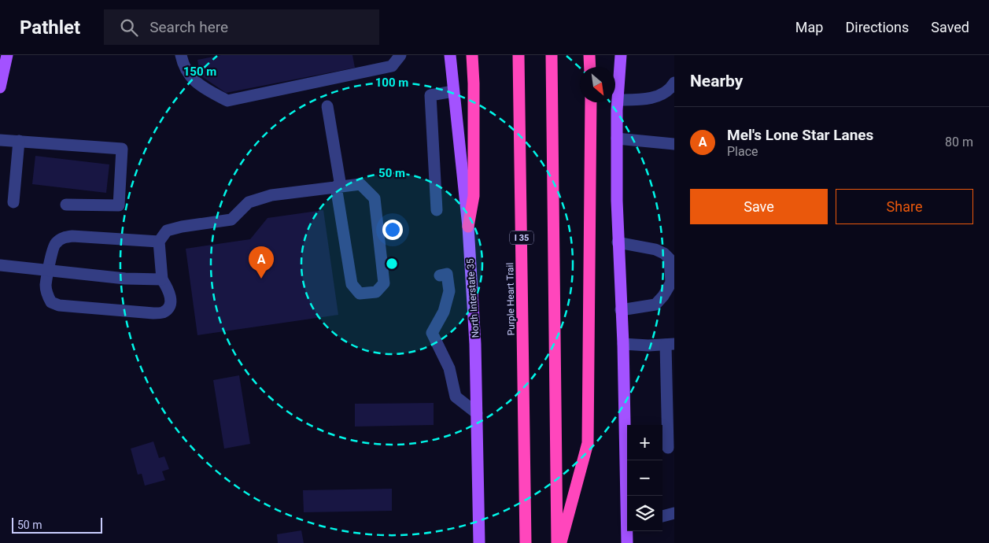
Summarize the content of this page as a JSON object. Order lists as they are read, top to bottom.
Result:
{
  "streets": {
    "highway": ["I 35", "Purple Heart Trail"],
    "main road": ["North Interstate 35"]
  },
  "scale_bar": "50 m",
  "north": "bottom right",
  "page": {
    "header": "Pathlet",
    "search": "Search here",
    "nav": ["Map", "Directions", "Saved"],
    "heading": "Nearby",
    "list": [
      {
        "mark": "A",
        "name": "Mel's Lone Star Lanes",
        "note": "Place",
        "value": "80 m"
      }
    ],
    "buttons": ["Save", "Share"],
    "pins": "A",
    "map_buttons": ["+", "−"],
    "scale": "50 m"
  },
  "rings": ["150 m", "100 m", "50 m"]
}
